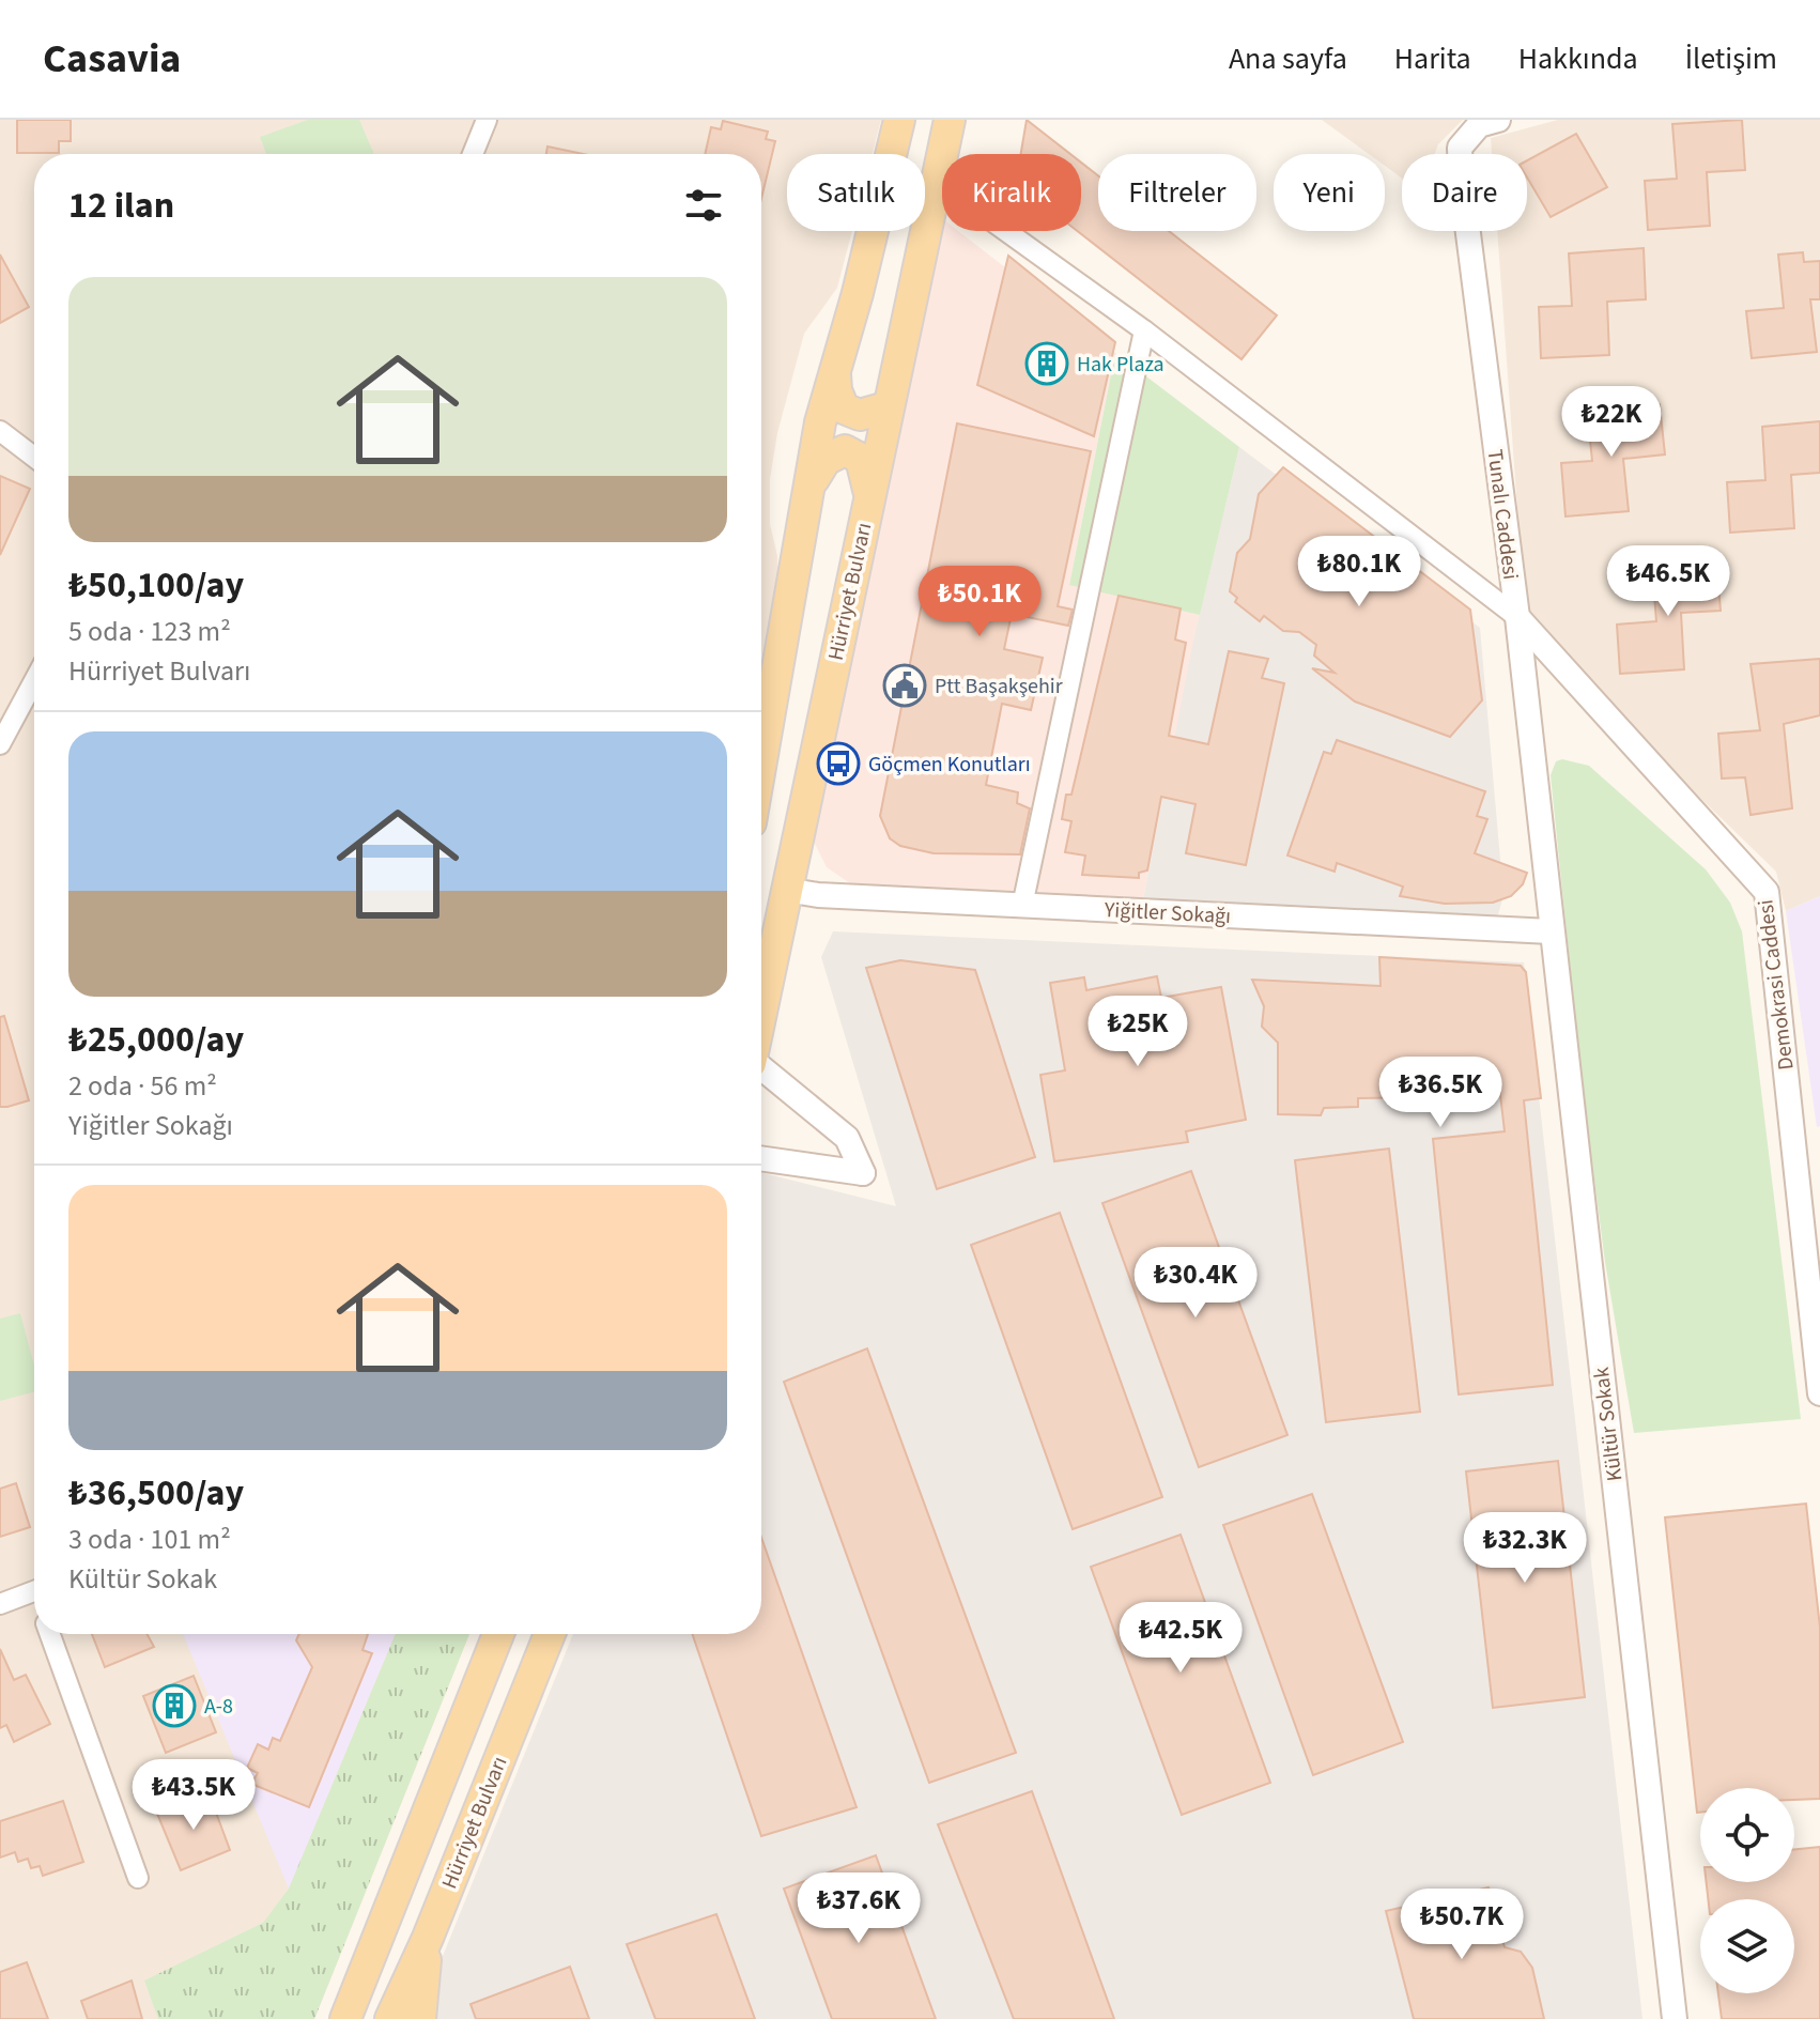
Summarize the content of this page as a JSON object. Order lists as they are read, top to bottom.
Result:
{
  "streets": {
    "main road": ["Hürriyet Bulvarı"],
    "street": [
      "Tunalı Caddesi",
      "Yiğitler Sokağı",
      "Demokrasi Caddesi",
      "Kültür Sokak"
    ]
  },
  "crossings": [
    ["Tunalı Caddesi", "Yiğitler Sokağı"],
    ["Tunalı Caddesi", "Demokrasi Caddesi"],
    ["Tunalı Caddesi", "Kültür Sokak"],
    ["Hürriyet Bulvarı", "Yiğitler Sokağı"],
    ["Yiğitler Sokağı", "Kültür Sokak"]
  ],
  "places": {
    "building": ["Hak Plaza", "A-8"],
    "public building": ["Ptt Başakşehir"],
    "bus stop": ["Göçmen Konutları"]
  },
  "page": {
    "header": "Casavia",
    "nav": [
      "Ana sayfa",
      "Harita",
      "Hakkında",
      "İletişim"
    ],
    "chip": [
      "Satılık",
      "Kiralık",
      "Filtreler",
      "Yeni",
      "Daire"
    ],
    "heading": "12 ilan",
    "list": [
      {
        "name": "₺50,100/ay",
        "note": "5 oda · 123 m² · Hürriyet Bulvarı"
      },
      {
        "name": "₺25,000/ay",
        "note": "2 oda · 56 m² · Yiğitler Sokağı"
      },
      {
        "name": "₺36,500/ay",
        "note": "3 oda · 101 m² · Kültür Sokak"
      }
    ],
    "price": [
      "₺22K",
      "₺80.1K",
      "₺46.5K",
      "₺50.1K",
      "₺25K",
      "₺36.5K",
      "₺30.4K",
      "₺32.3K",
      "₺42.5K",
      "₺43.5K",
      "₺37.6K",
      "₺50.7K"
    ]
  }
}
